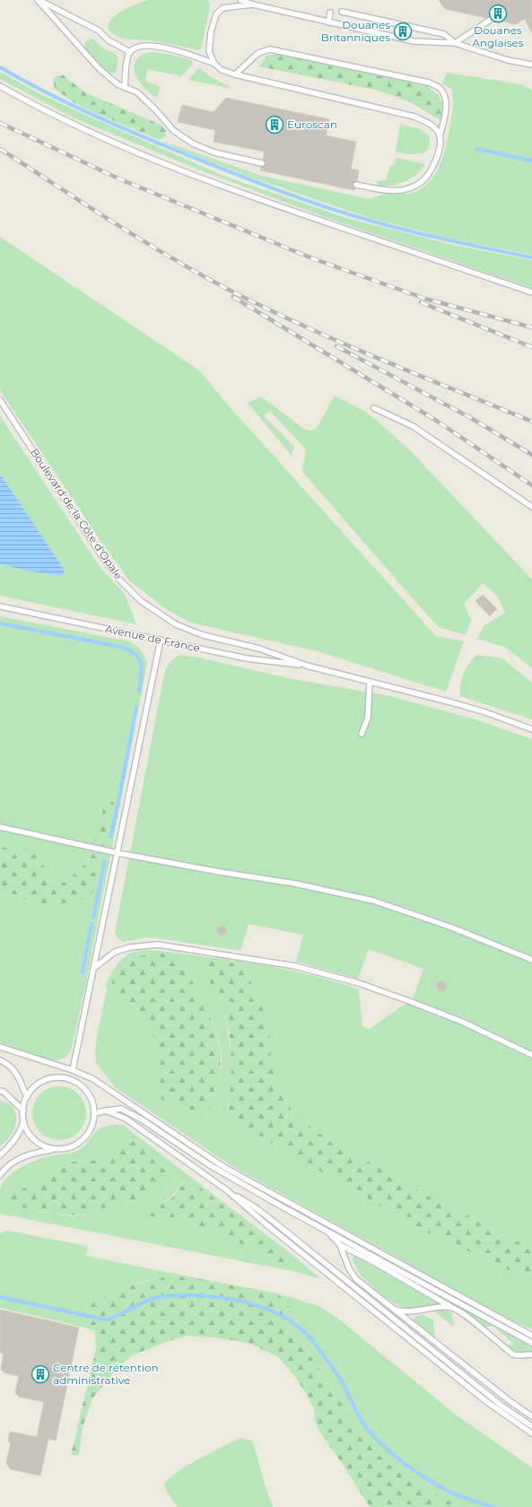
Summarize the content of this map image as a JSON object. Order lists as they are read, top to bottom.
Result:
{
  "streets": {
    "lane": ["Boulevard de la Côte d'Opale", "Avenue de France"]
  },
  "crossings": [
    ["Boulevard de la Côte d'Opale", "Avenue de France"]
  ],
  "places": {
    "building": [
      "Douanes Anglaises",
      "Douanes Britanniques",
      "Euroscan",
      "Centre de rétention administrative"
    ]
  }
}
